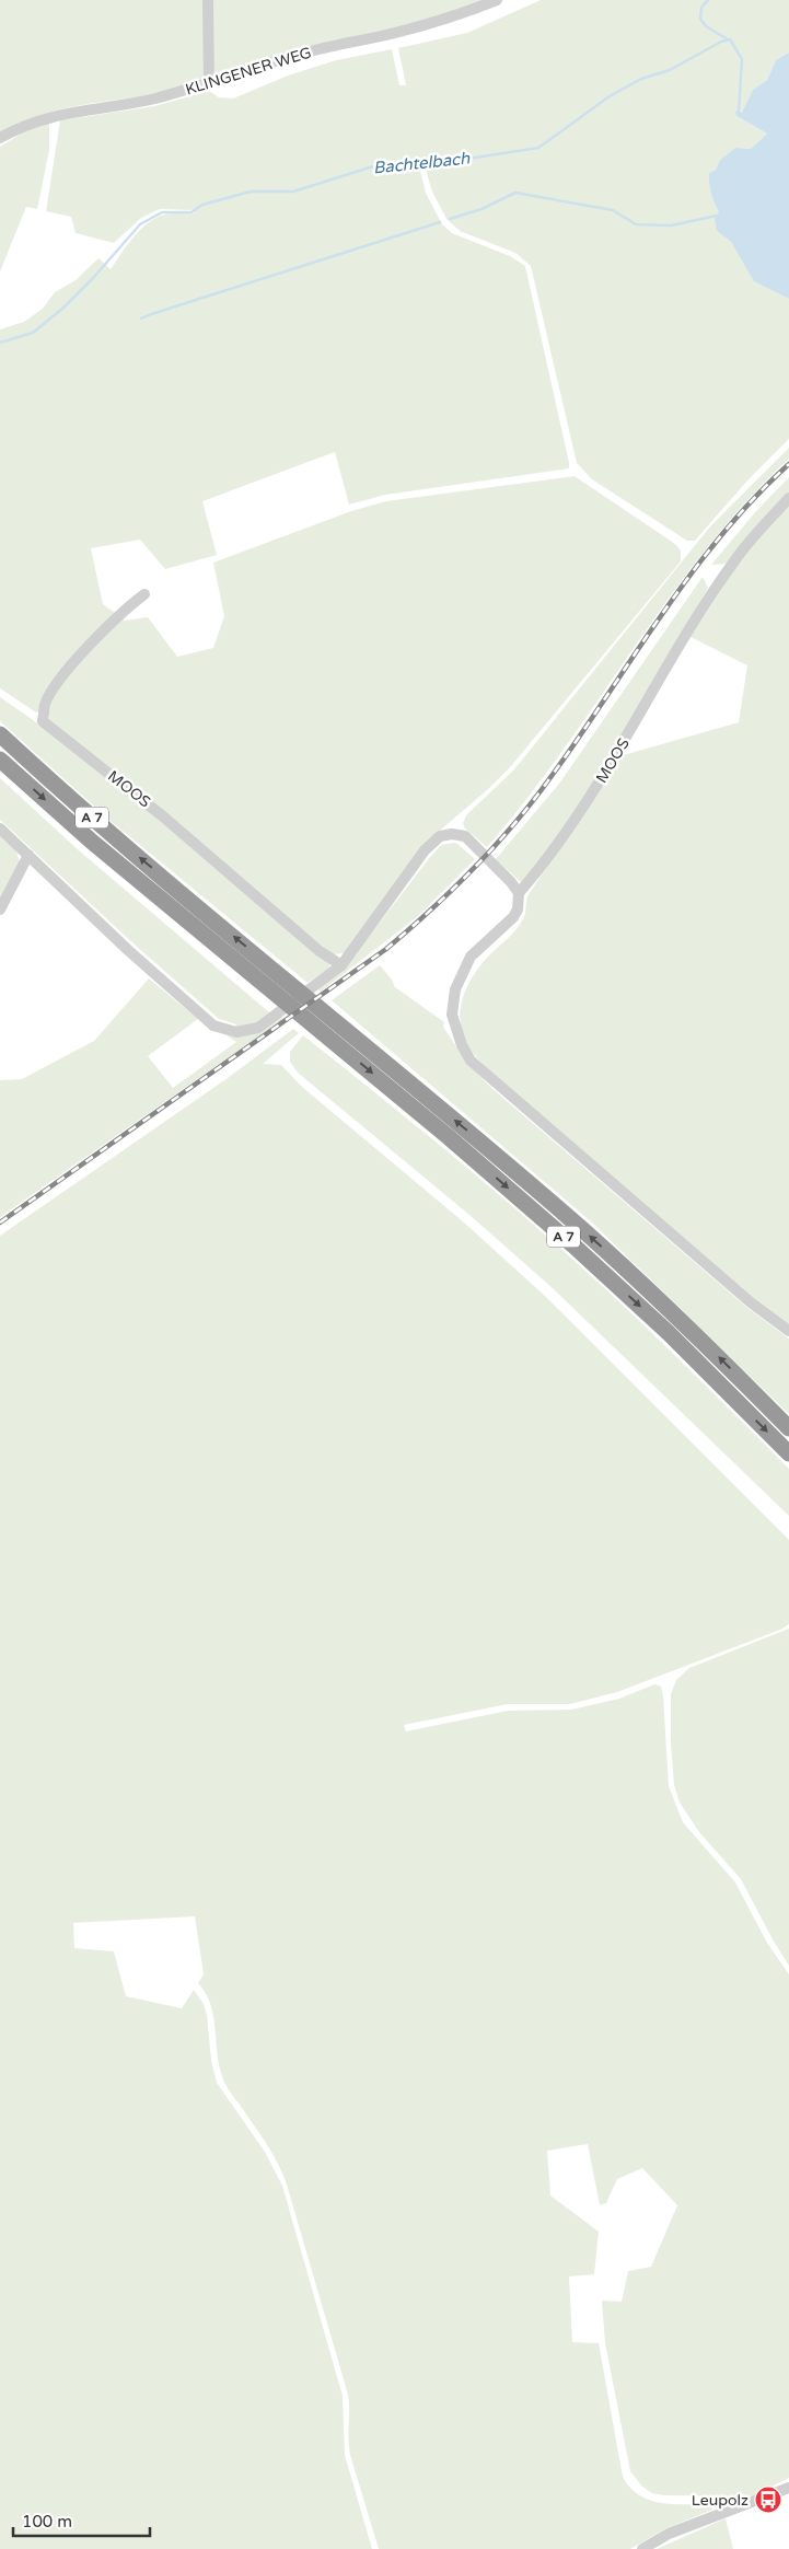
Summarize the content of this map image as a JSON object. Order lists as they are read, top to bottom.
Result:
{
  "streets": {
    "highway": ["A 7"],
    "street": ["KLINGENER WEG", "MOOS"]
  },
  "water": ["Bachtelbach"],
  "places": {
    "bus stop": ["Leupolz"]
  },
  "scale_bar": "100 m"
}
